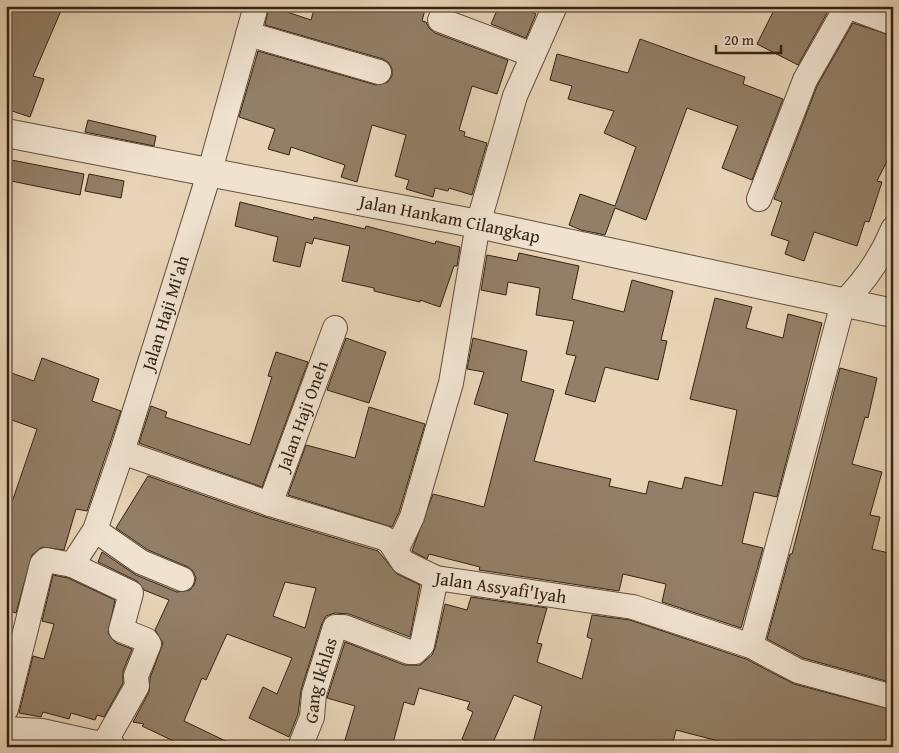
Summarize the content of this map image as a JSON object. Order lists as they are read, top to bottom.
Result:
{
  "streets": {
    "street": [
      "Jalan Hankam Cilangkap",
      "Jalan Haji Mi'ah",
      "Jalan Haji Oneh",
      "Jalan Assyafi'Iyah",
      "Gang Ikhlas"
    ]
  },
  "crossings": [
    ["Jalan Hankam Cilangkap", "Jalan Haji Mi'ah"],
    ["Jalan Haji Mi'ah", "Jalan Assyafi'Iyah"],
    ["Jalan Haji Oneh", "Jalan Assyafi'Iyah"],
    ["Jalan Assyafi'Iyah", "Gang Ikhlas"]
  ],
  "scale_bar": "20 m"
}
